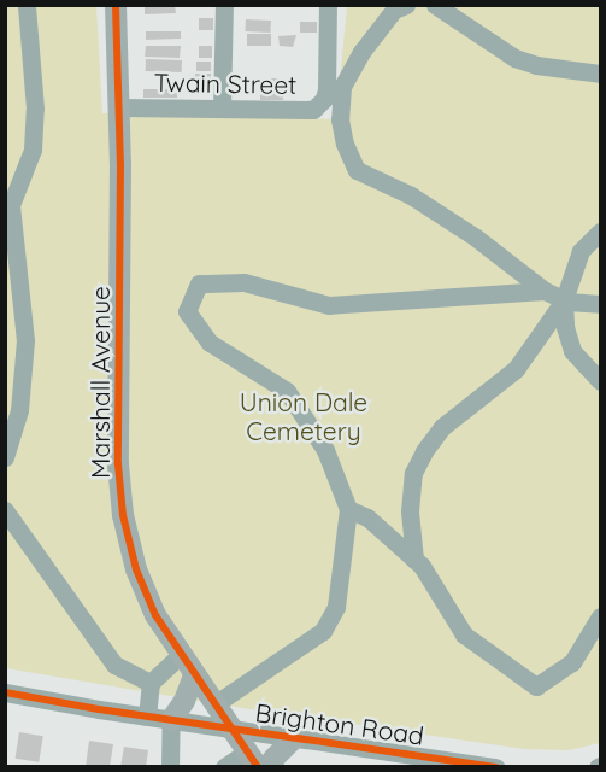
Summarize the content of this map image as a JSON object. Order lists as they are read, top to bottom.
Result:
{
  "streets": {
    "main road": ["Marshall Avenue"],
    "street": ["Twain Street", "Brighton Road"]
  },
  "crossings": [
    ["Twain Street", "Marshall Avenue"],
    ["Marshall Avenue", "Brighton Road"]
  ],
  "parks": ["Union Dale Cemetery"]
}
